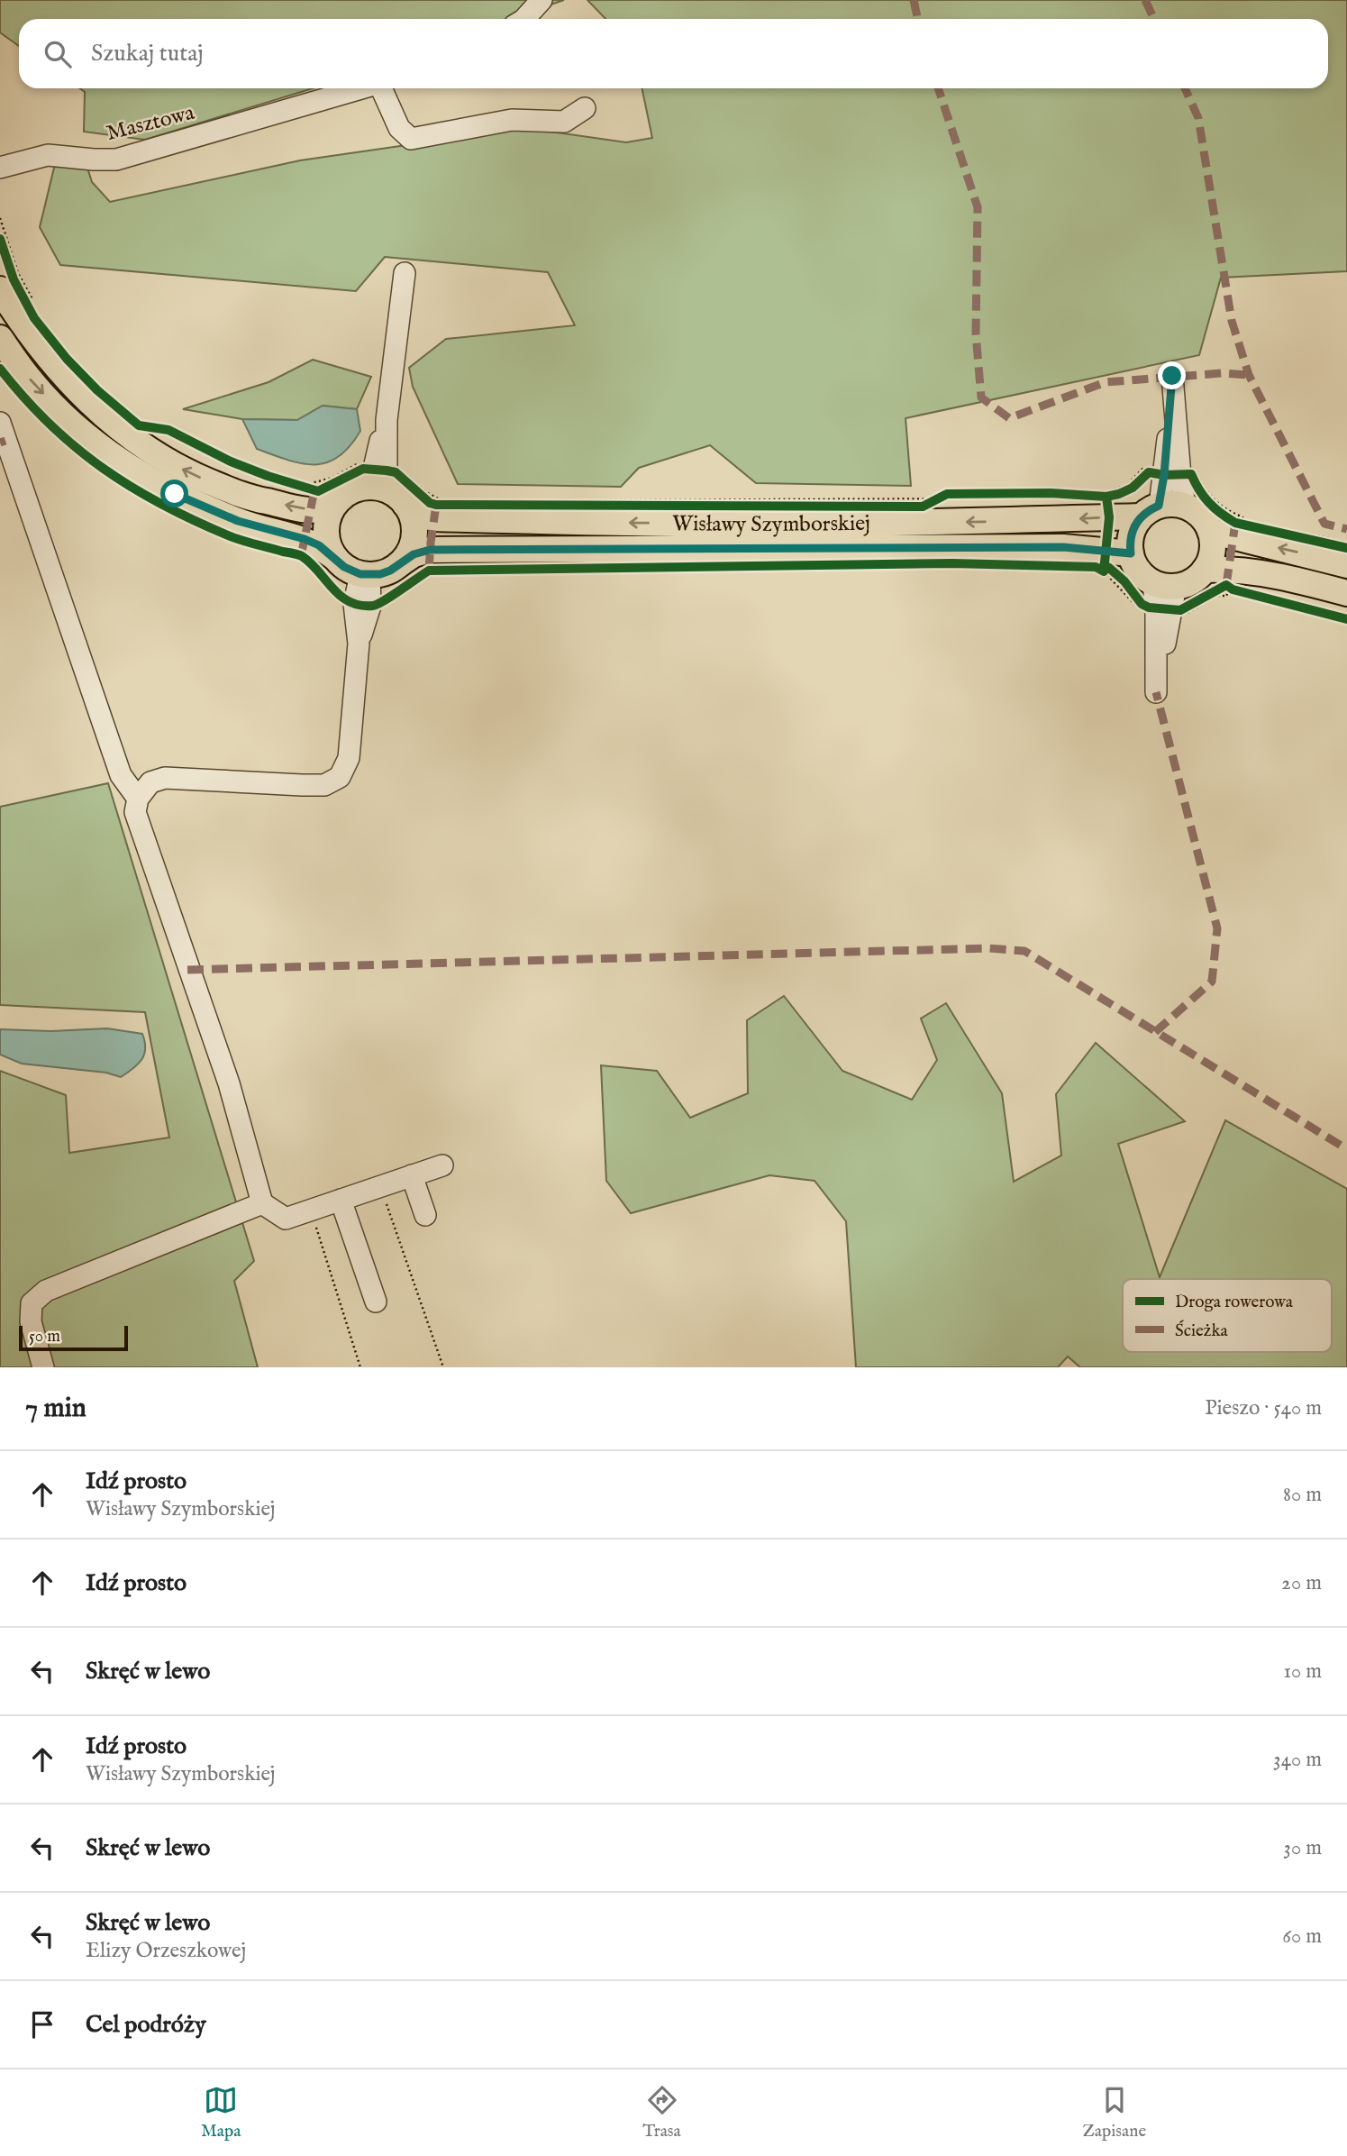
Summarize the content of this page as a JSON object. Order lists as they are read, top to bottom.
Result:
{
  "streets": {
    "main road": ["Wisławy Szymborskiej"],
    "street": ["Masztowa"]
  },
  "legend": ["Droga rowerowa", "Ścieżka"],
  "scale_bar": "50 m",
  "page": {
    "search": "Szukaj tutaj",
    "scale": "50 m",
    "heading": ["7 min", "Pieszo · 540 m"],
    "list": [
      ["Idź prosto", "Wisławy Szymborskiej", "80 m"],
      ["Idź prosto", "20 m"],
      ["Skręć w lewo", "10 m"],
      ["Idź prosto", "Wisławy Szymborskiej", "340 m"],
      ["Skręć w lewo", "30 m"],
      ["Skręć w lewo", "Elizy Orzeszkowej", "60 m"],
      "Cel podróży"
    ],
    "nav": ["Mapa", "Trasa", "Zapisane"]
  }
}
